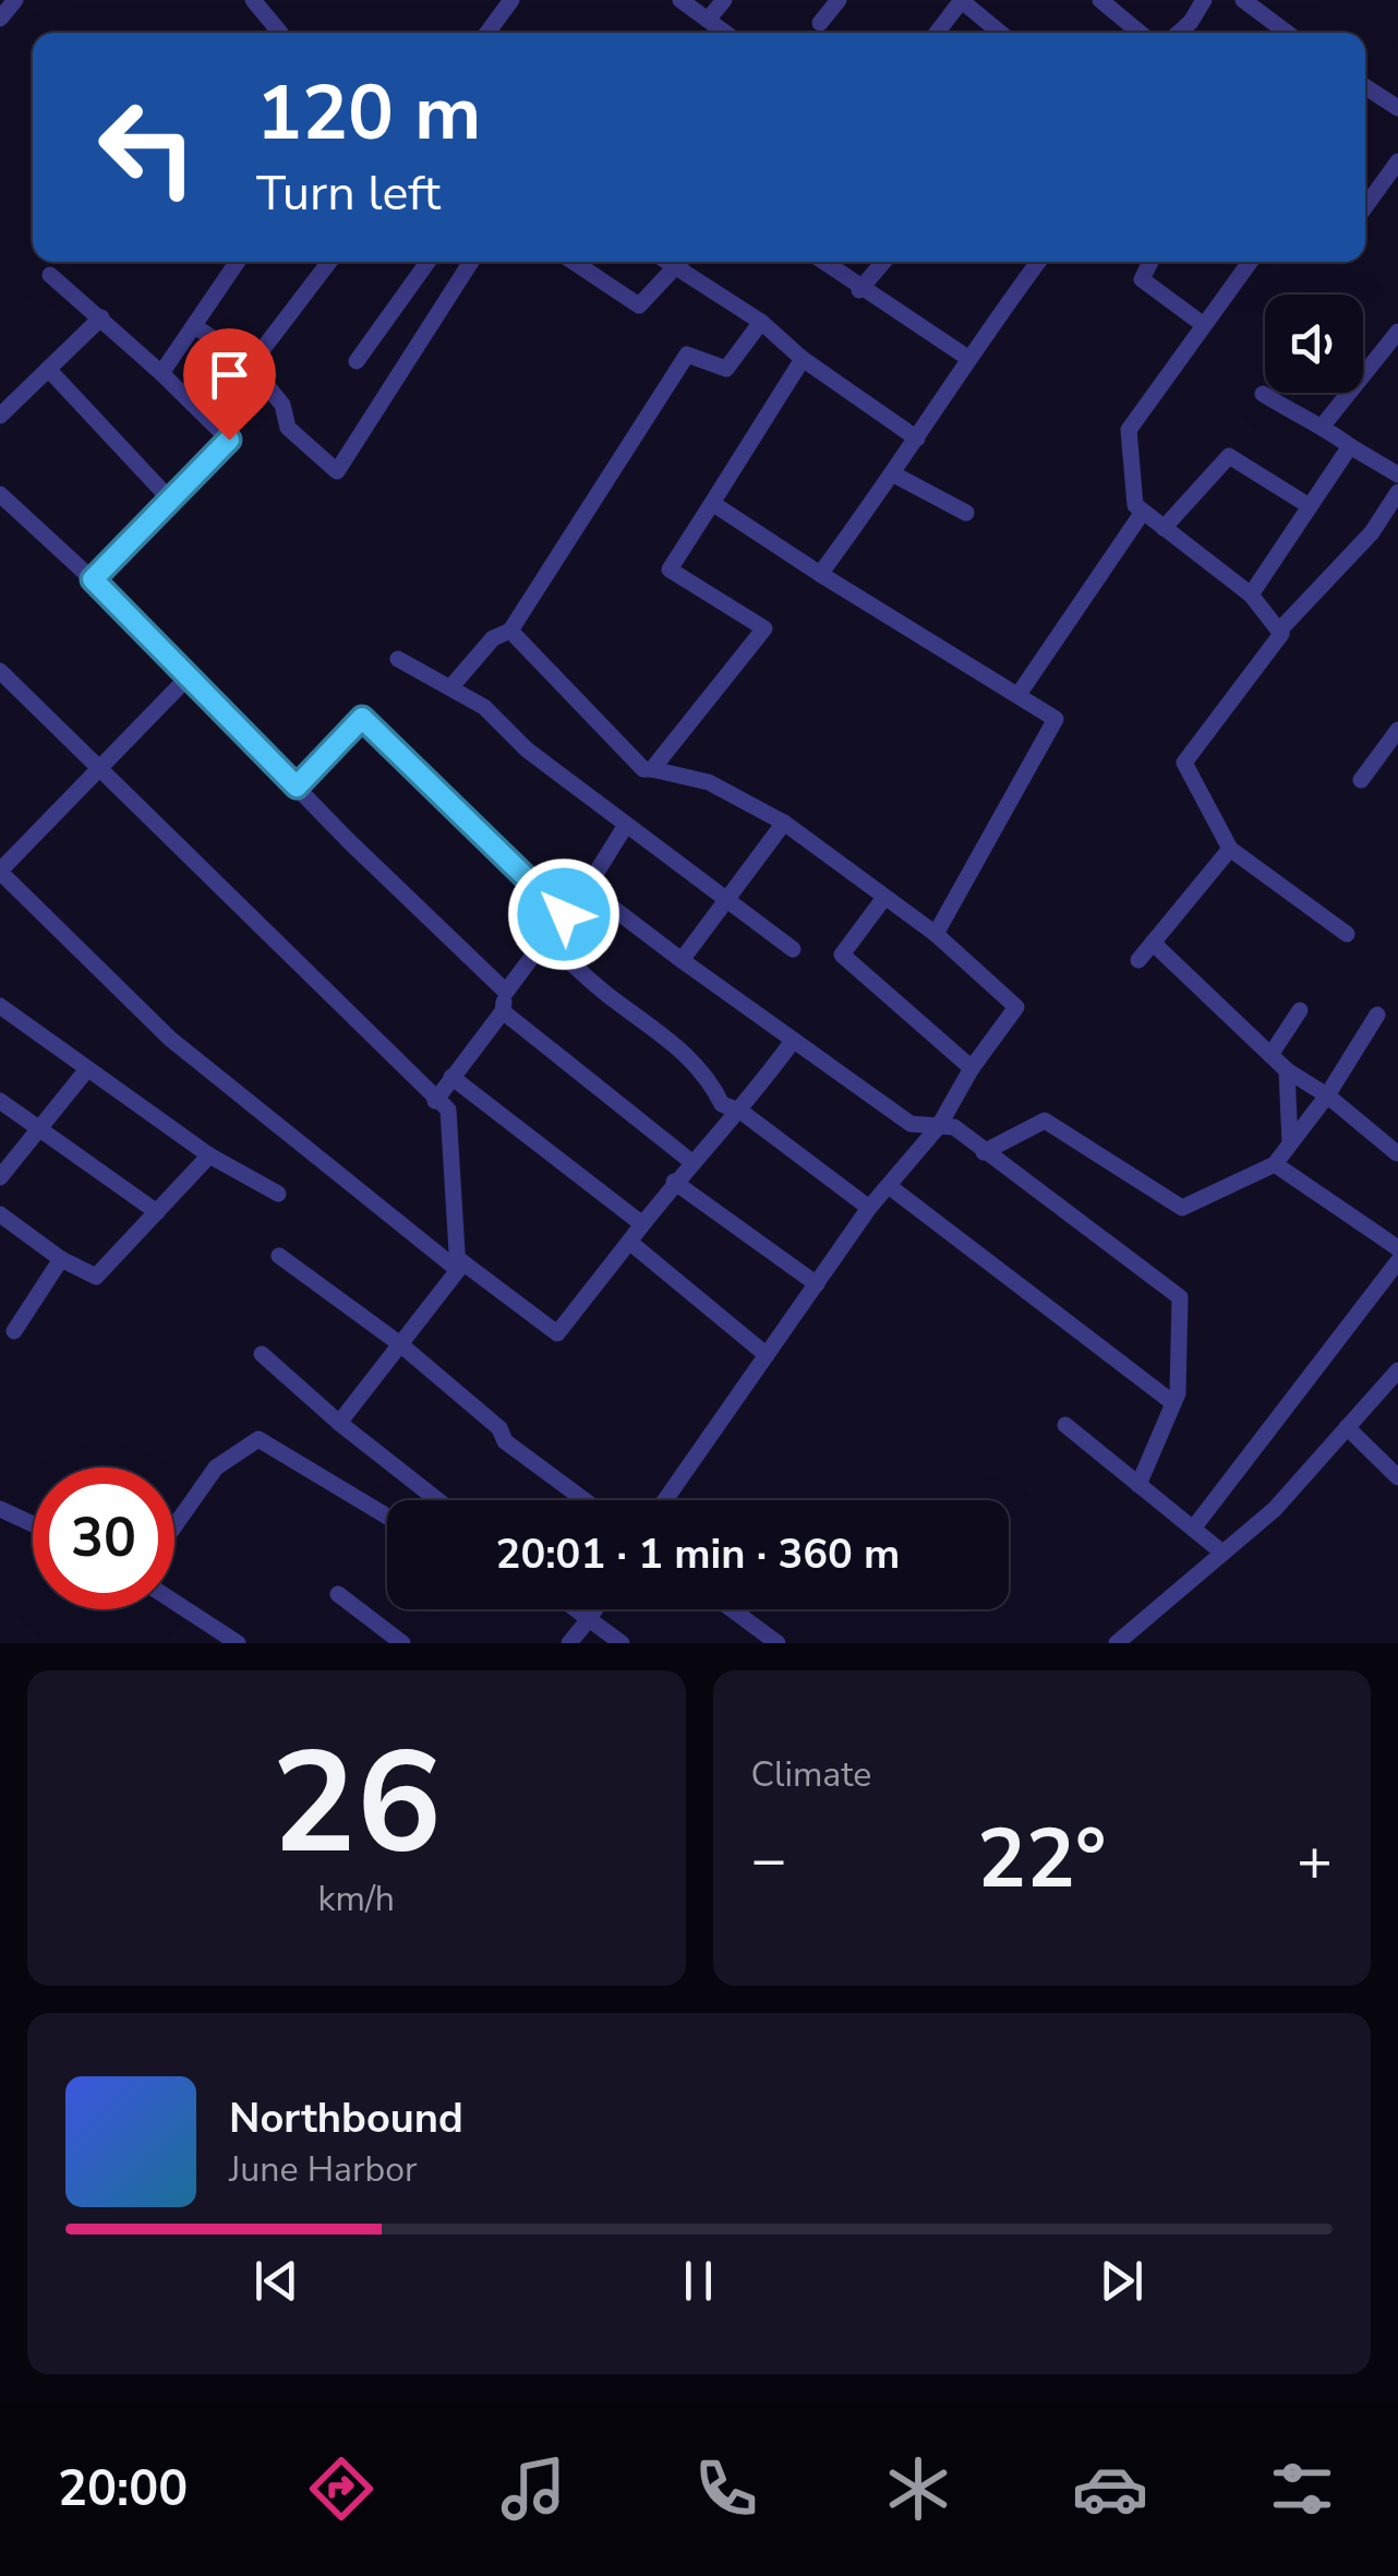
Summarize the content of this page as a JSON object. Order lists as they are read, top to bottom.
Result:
{
  "page": {
    "turn": ["120 m", "Turn left"],
    "limit": "30",
    "trip": "20:01 · 1 min · 360 m",
    "tile": [
      ["26", "km/h"],
      "Climate"
    ],
    "heat": ["−", "22°", "+"],
    "song": ["Northbound", "June Harbor"],
    "tabs": "20:00"
  }
}
